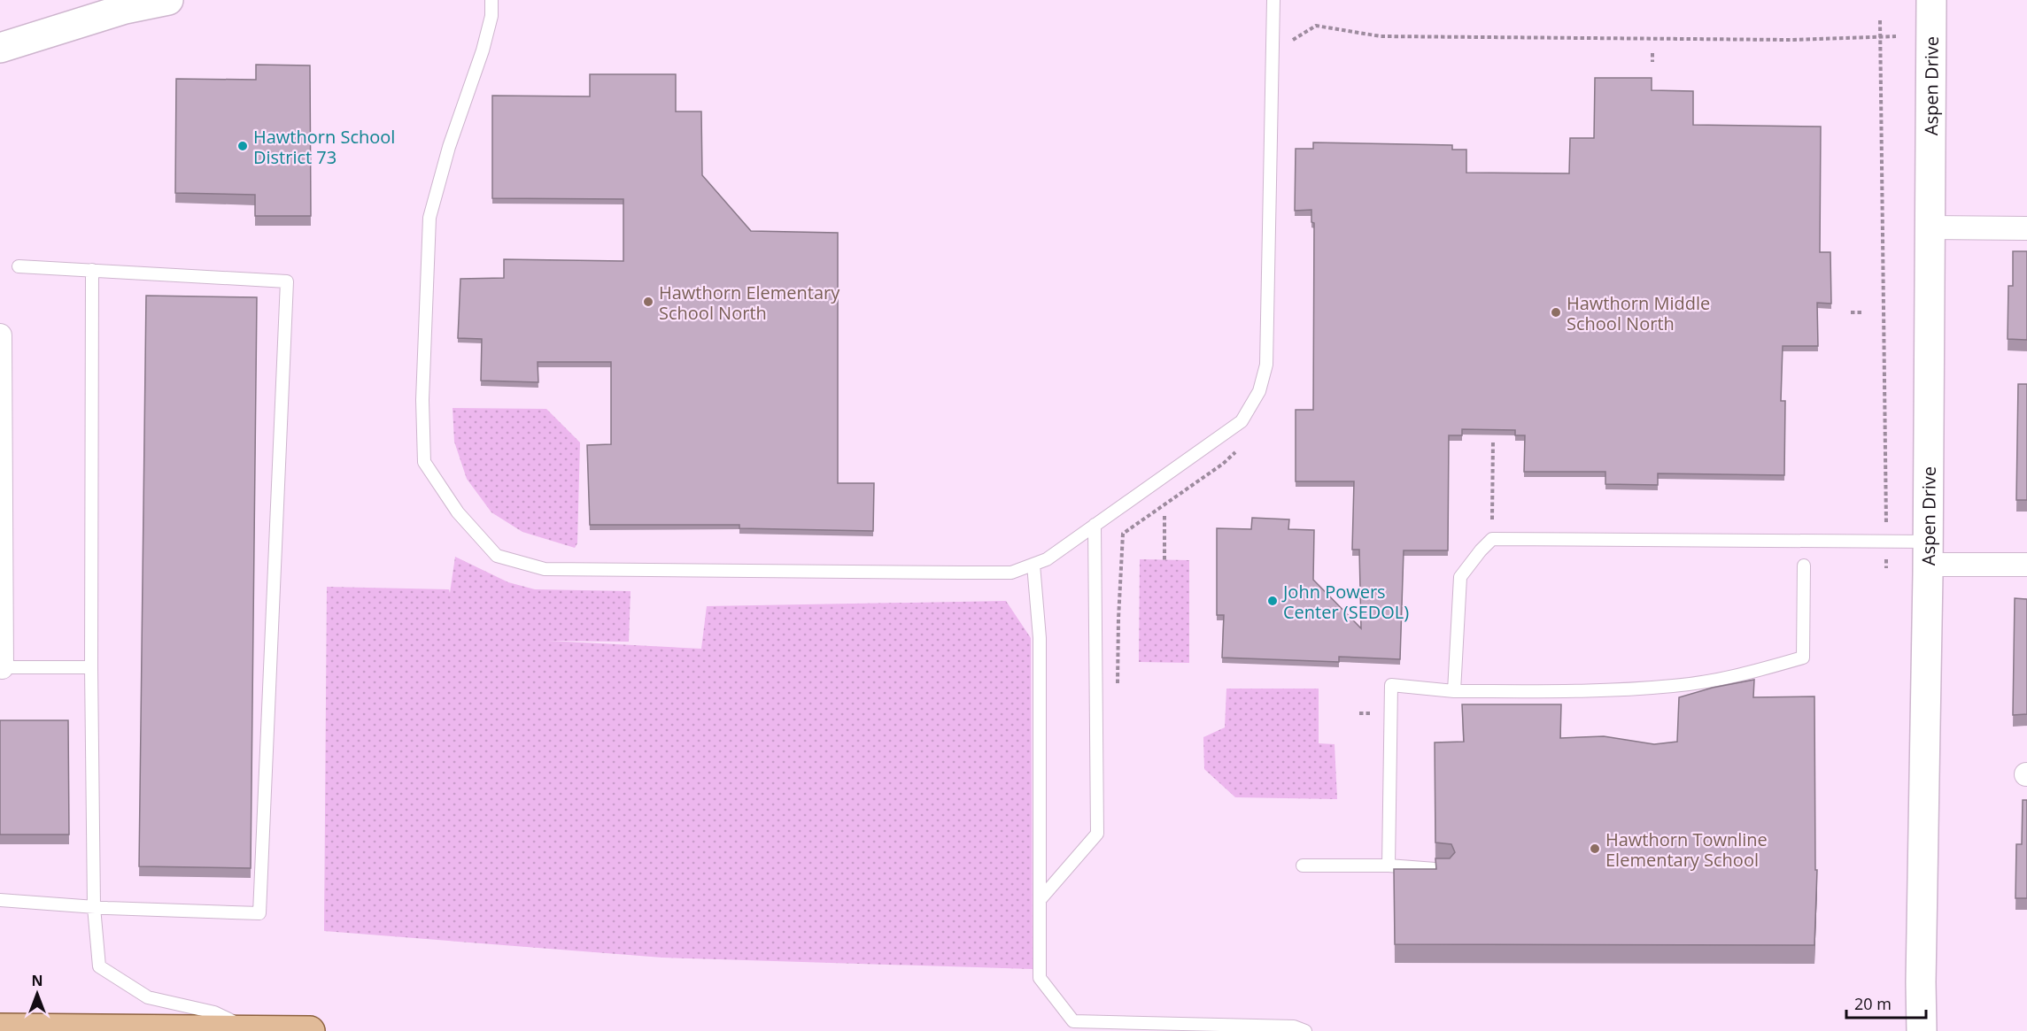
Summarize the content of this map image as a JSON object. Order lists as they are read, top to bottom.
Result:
{
  "streets": {
    "street": ["Aspen Drive"]
  },
  "places": [
    "Hawthorn School District 73",
    "Hawthorn Elementary School North",
    "Hawthorn Middle School North",
    "John Powers Center (SEDOL)",
    "Hawthorn Townline Elementary School"
  ],
  "scale_bar": "20 m",
  "north": "top"
}
